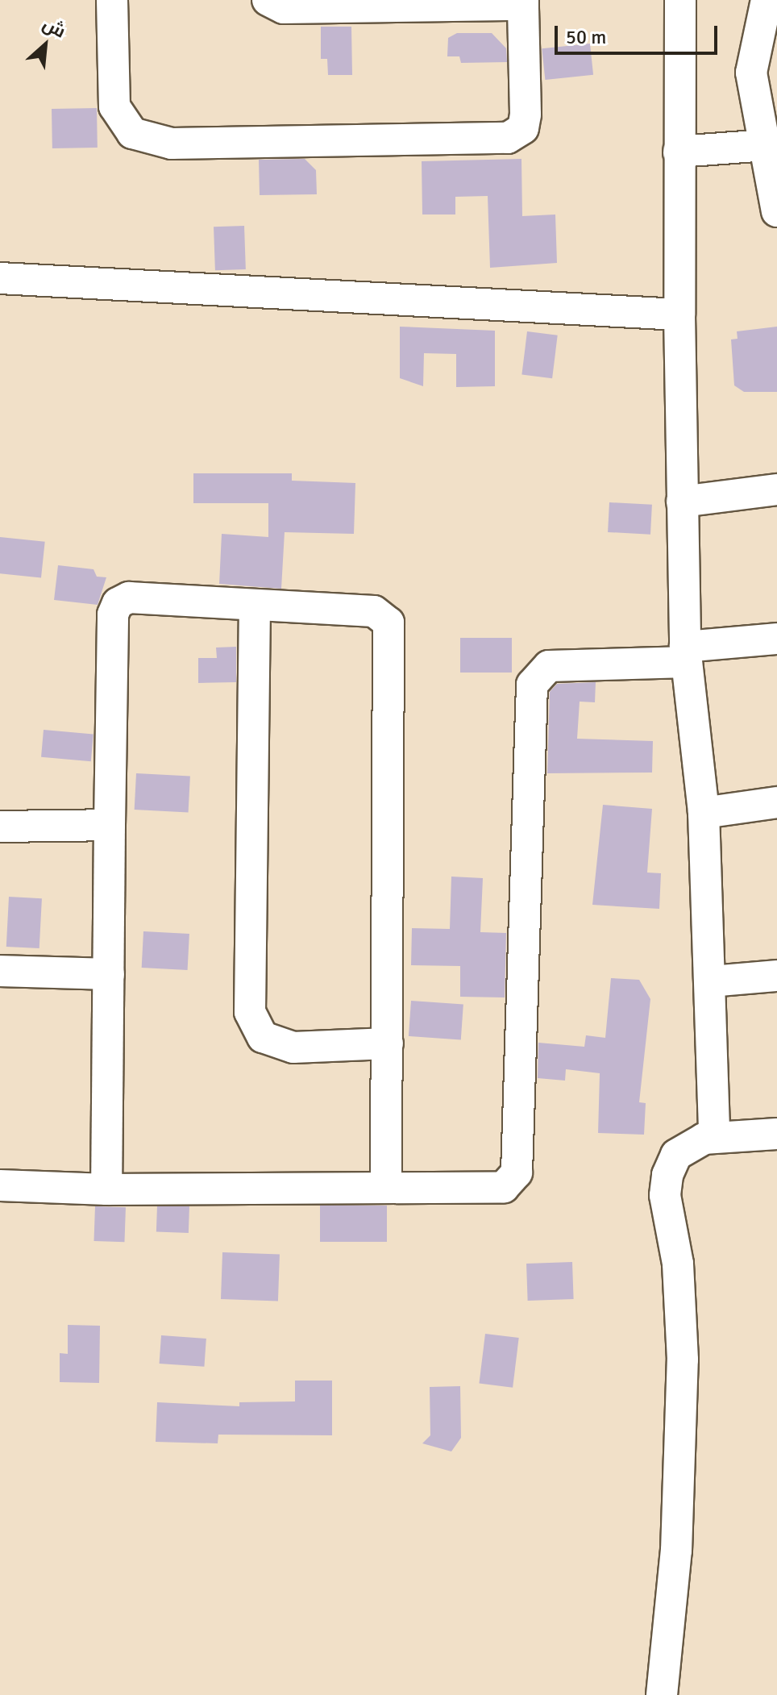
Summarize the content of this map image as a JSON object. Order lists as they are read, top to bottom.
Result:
{
  "scale_bar": "50 m",
  "north": "top right"
}
